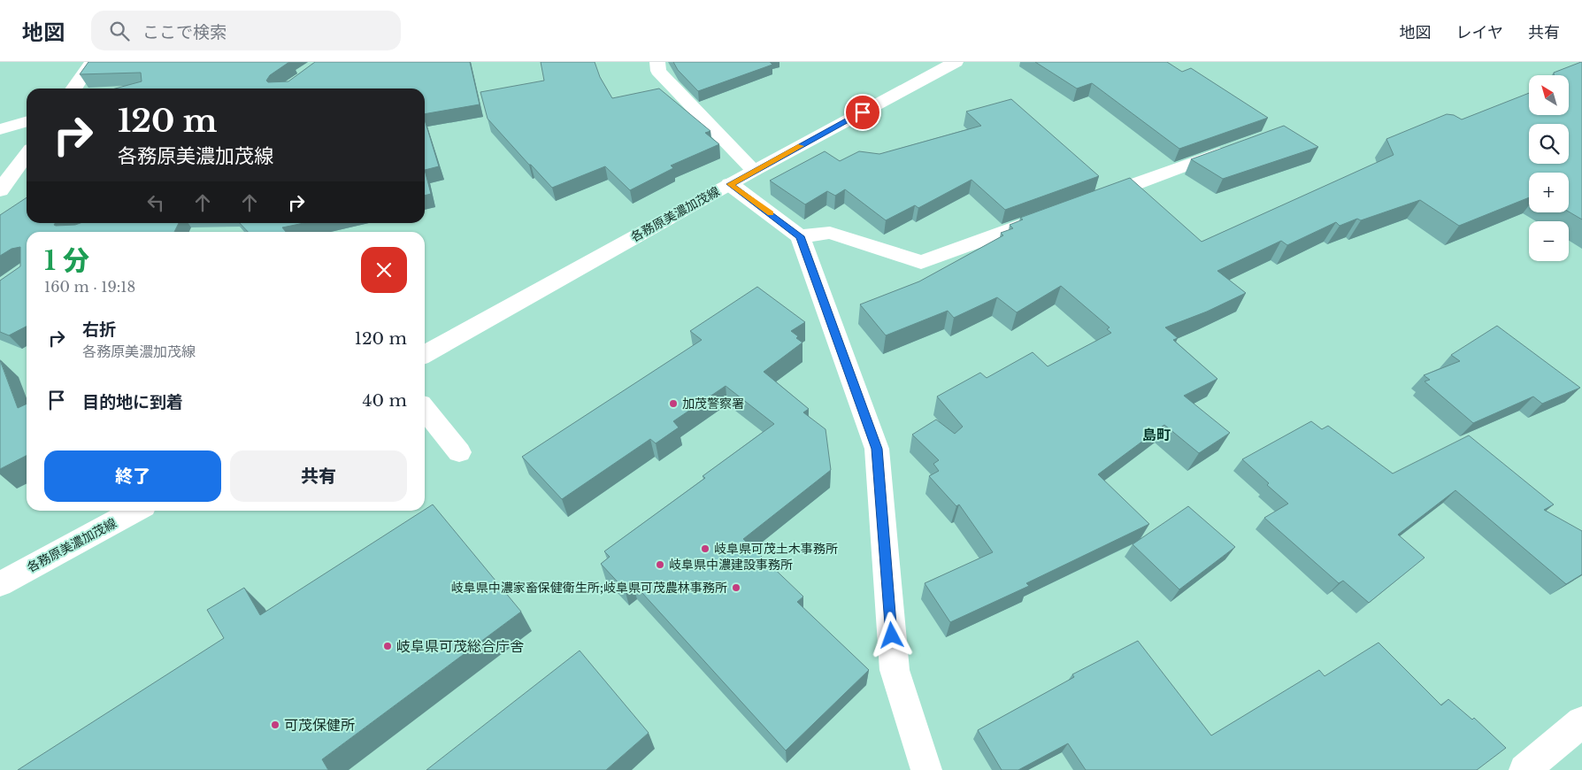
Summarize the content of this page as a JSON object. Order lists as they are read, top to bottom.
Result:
{
  "streets": {
    "street": ["各務原美濃加茂線"]
  },
  "districts": ["島町"],
  "places": [
    "加茂警察署",
    "岐阜県可茂土木事務所",
    "岐阜県中濃建設事務所",
    "岐阜県中濃家畜保健衛生所;岐阜県可茂農林事務所",
    "岐阜県可茂総合庁舎",
    "可茂保健所"
  ],
  "north": "top left",
  "page": {
    "header": "地図",
    "search": "ここで検索",
    "nav": ["地図", "レイヤ", "共有"],
    "map_buttons": ["+", "−"],
    "turn": ["120 m", "各務原美濃加茂線"],
    "heading": ["1 分", "160 m · 19:18"],
    "list": [
      {
        "name": "右折",
        "note": "各務原美濃加茂線",
        "value": "120 m"
      },
      {
        "name": "目的地に到着",
        "value": "40 m"
      }
    ],
    "buttons": ["終了", "共有"]
  }
}
